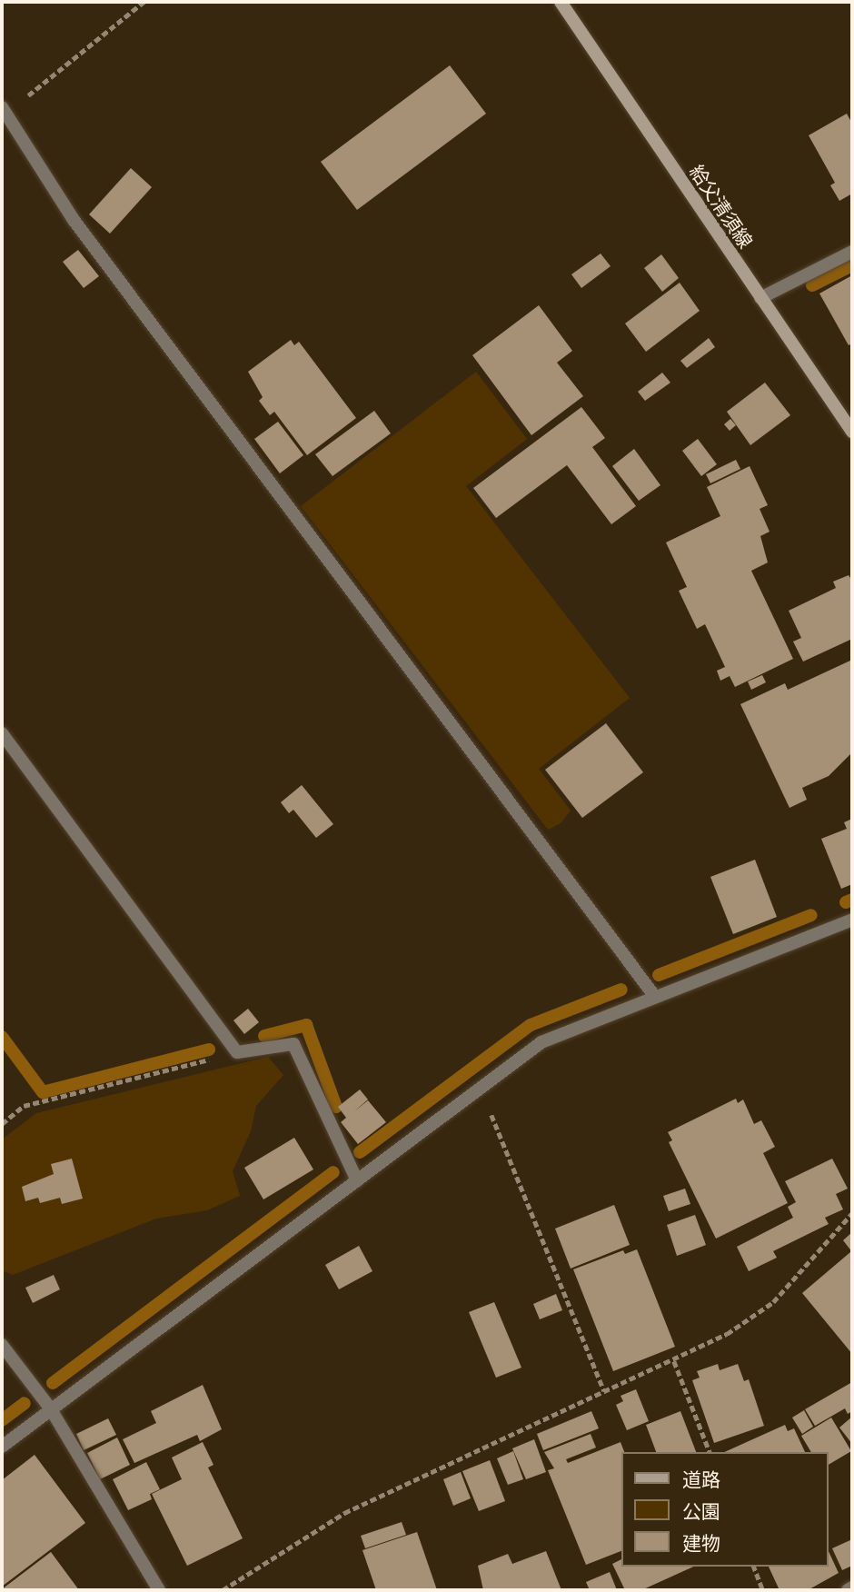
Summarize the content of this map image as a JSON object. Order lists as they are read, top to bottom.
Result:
{
  "streets": {
    "main road": ["給父清須線"]
  },
  "legend": ["道路", "公園", "建物"]
}
